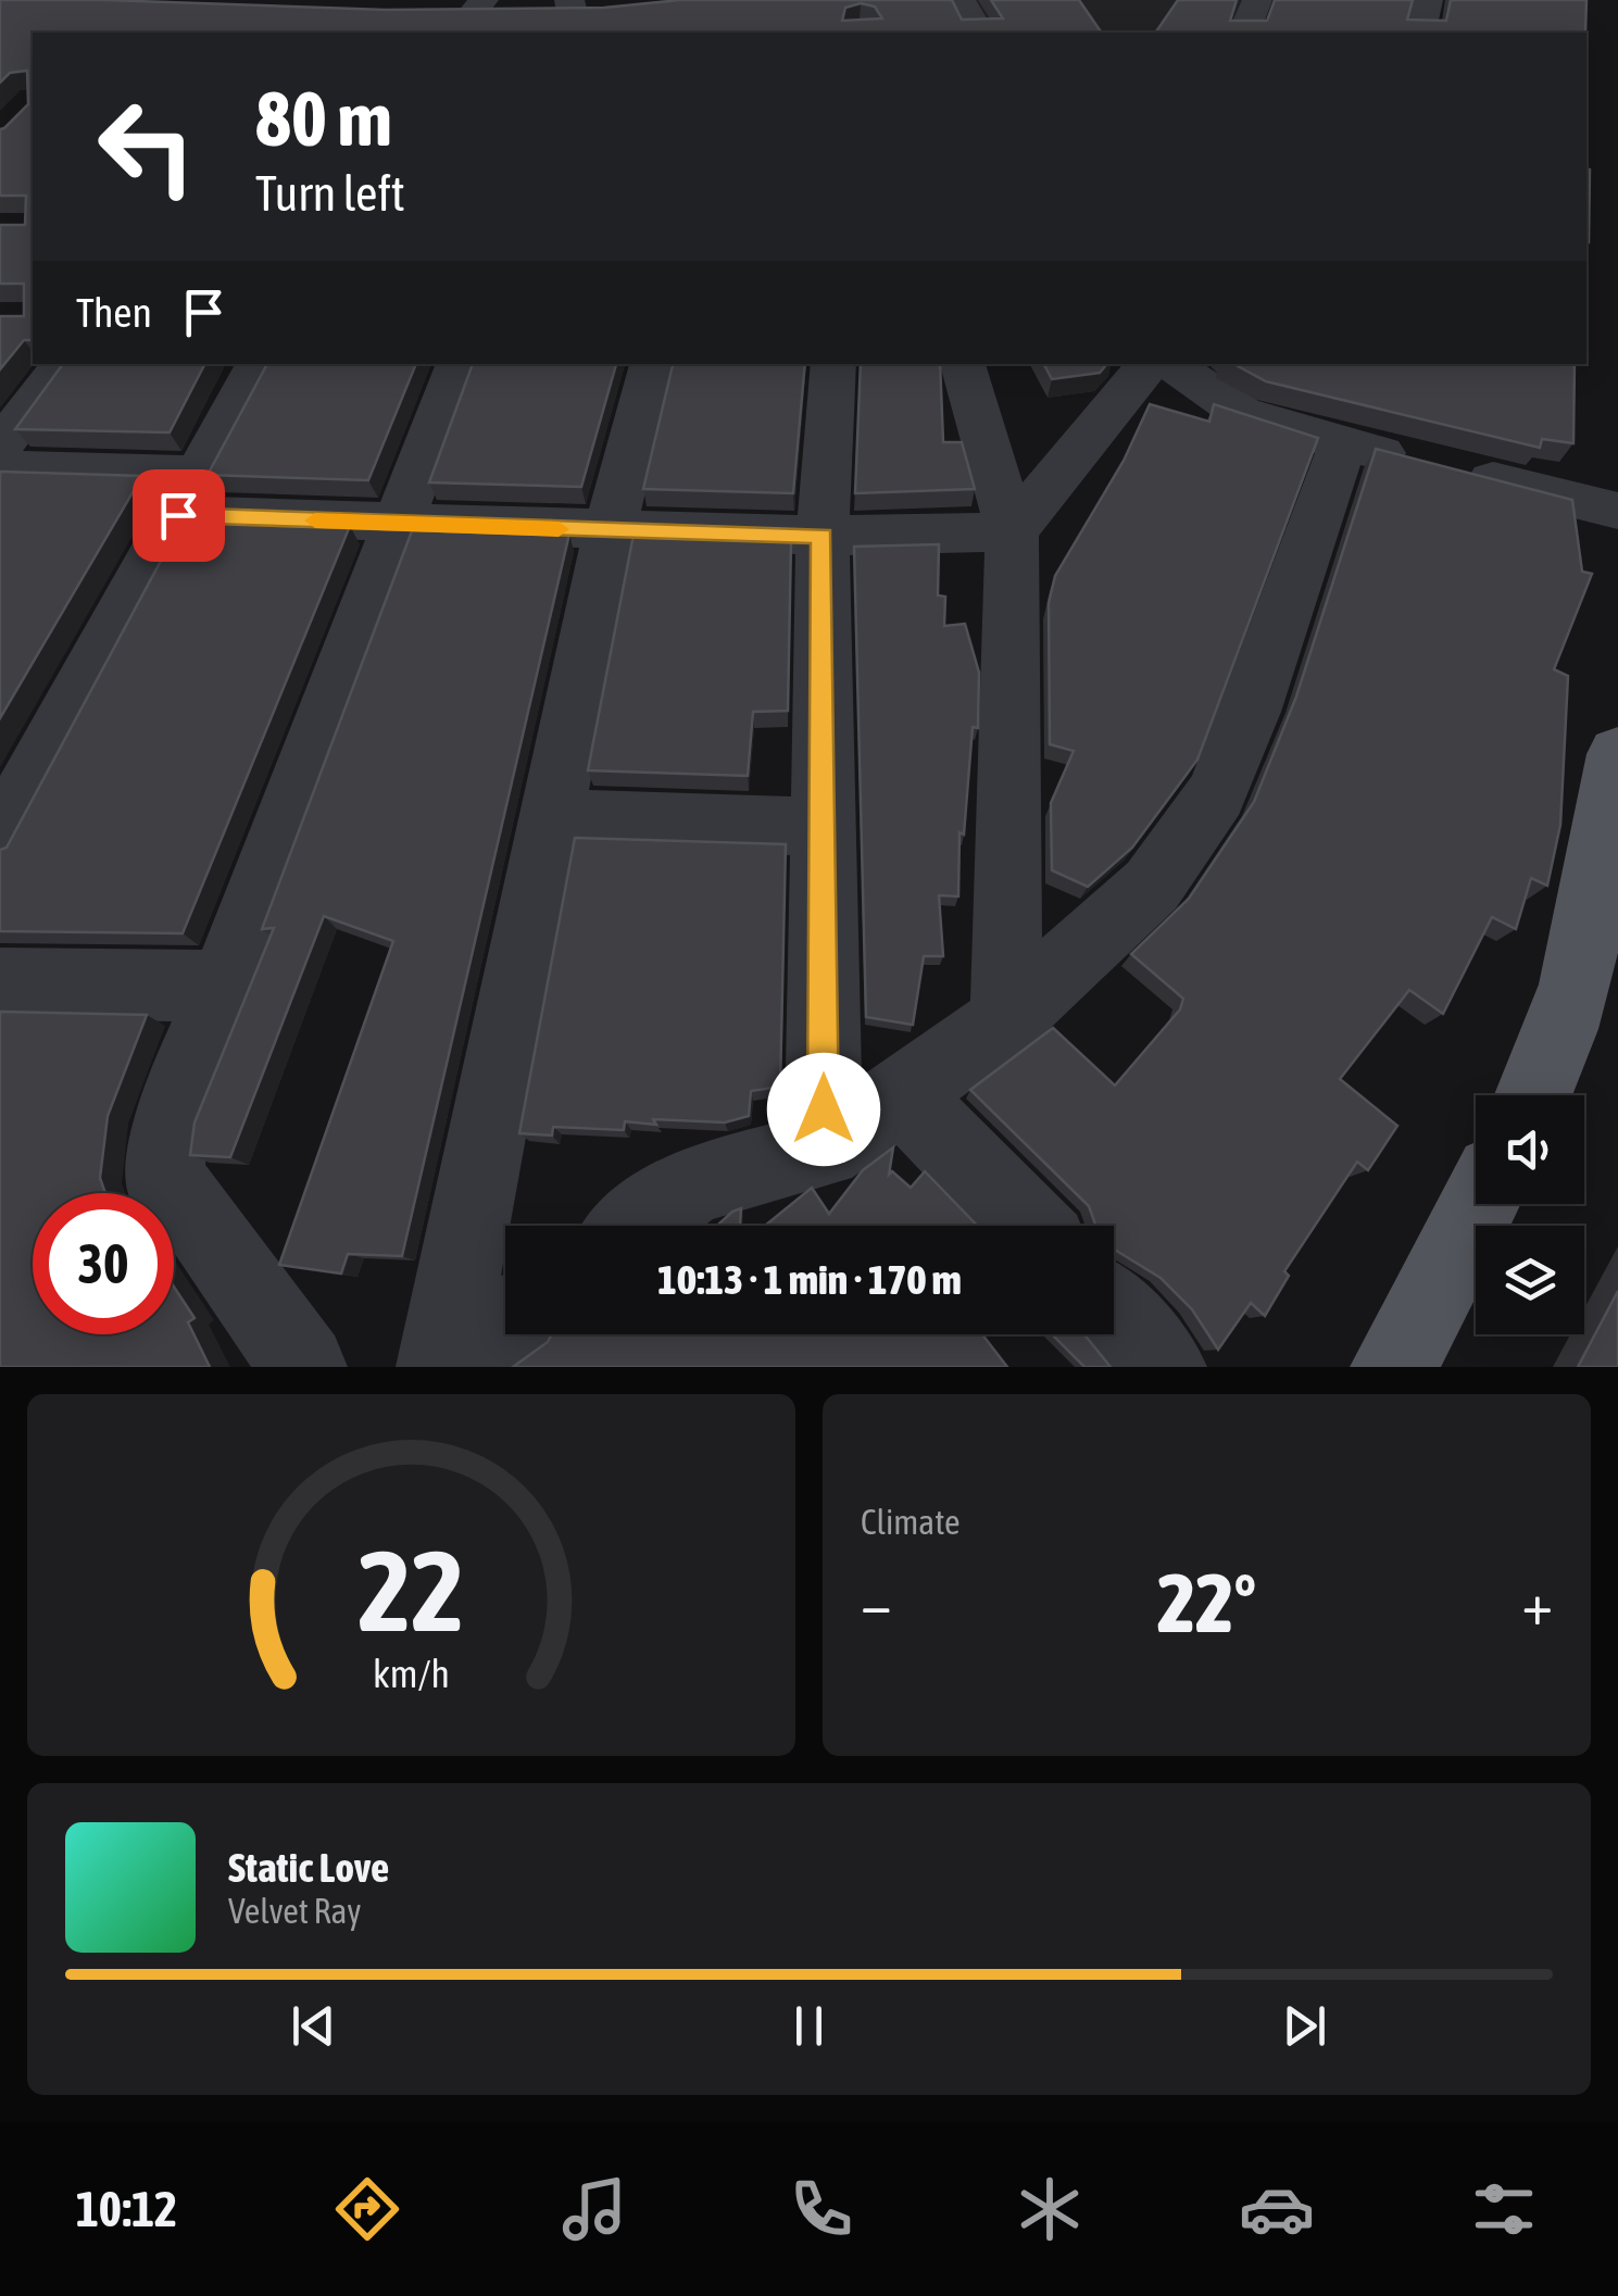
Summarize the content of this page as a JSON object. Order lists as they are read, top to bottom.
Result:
{
  "page": {
    "turn": ["80 m", "Turn left"],
    "then": "Then",
    "limit": "30",
    "trip": "10:13 · 1 min · 170 m",
    "tile": "Climate",
    "heat": ["−", "22°", "+"],
    "song": ["Static Love", "Velvet Ray"],
    "tabs": "10:12",
    "gauge": ["22", "km/h"]
  }
}
